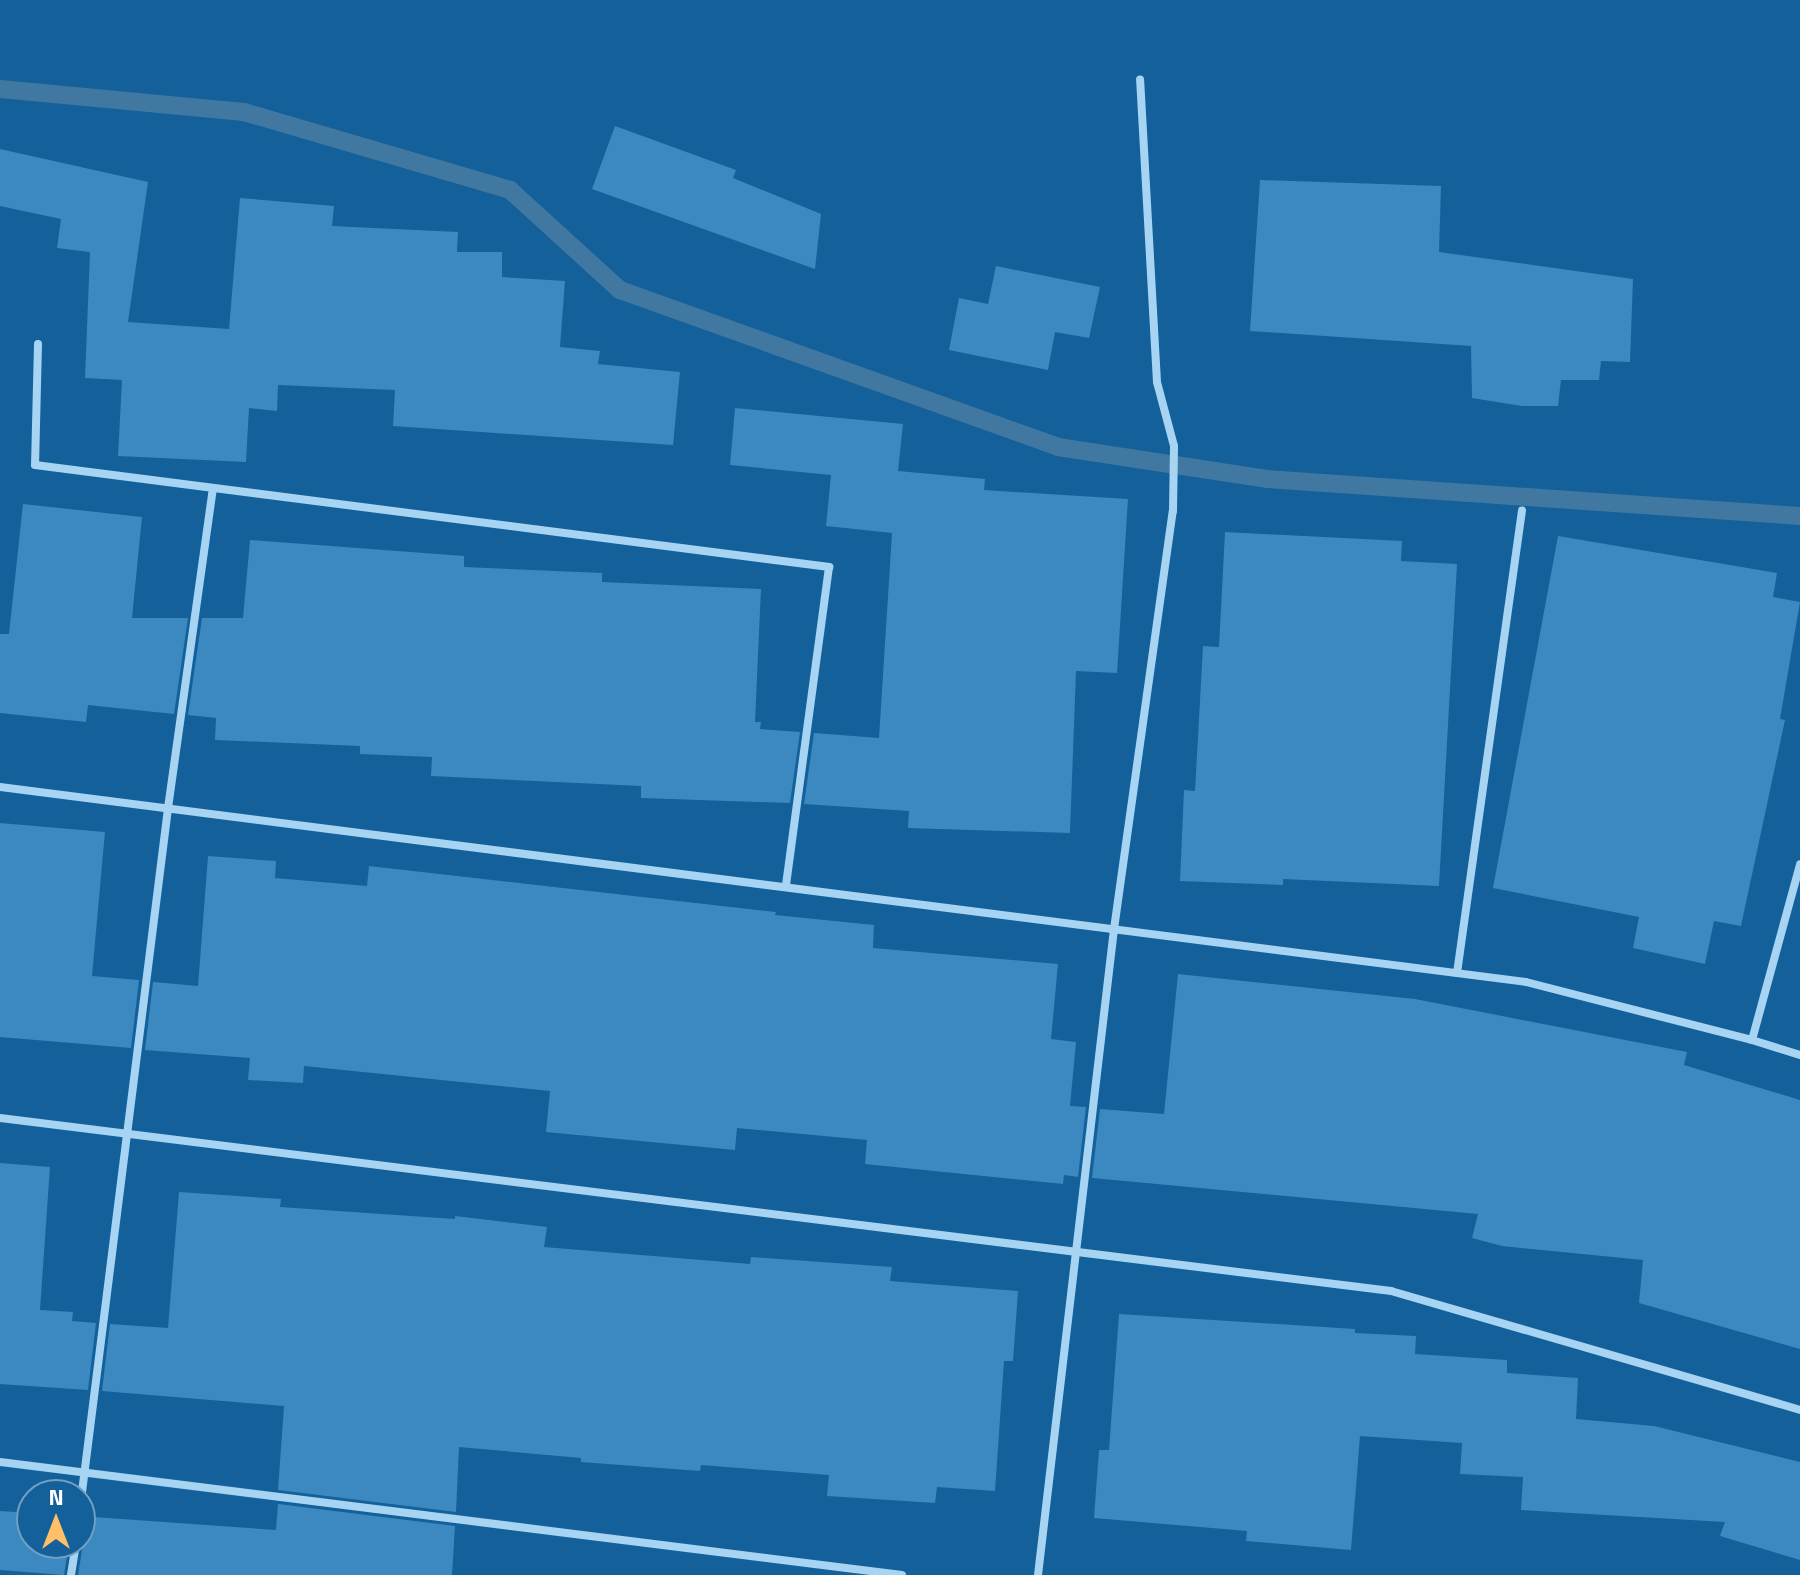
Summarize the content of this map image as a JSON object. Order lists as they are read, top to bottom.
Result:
{
  "north": "top"
}
